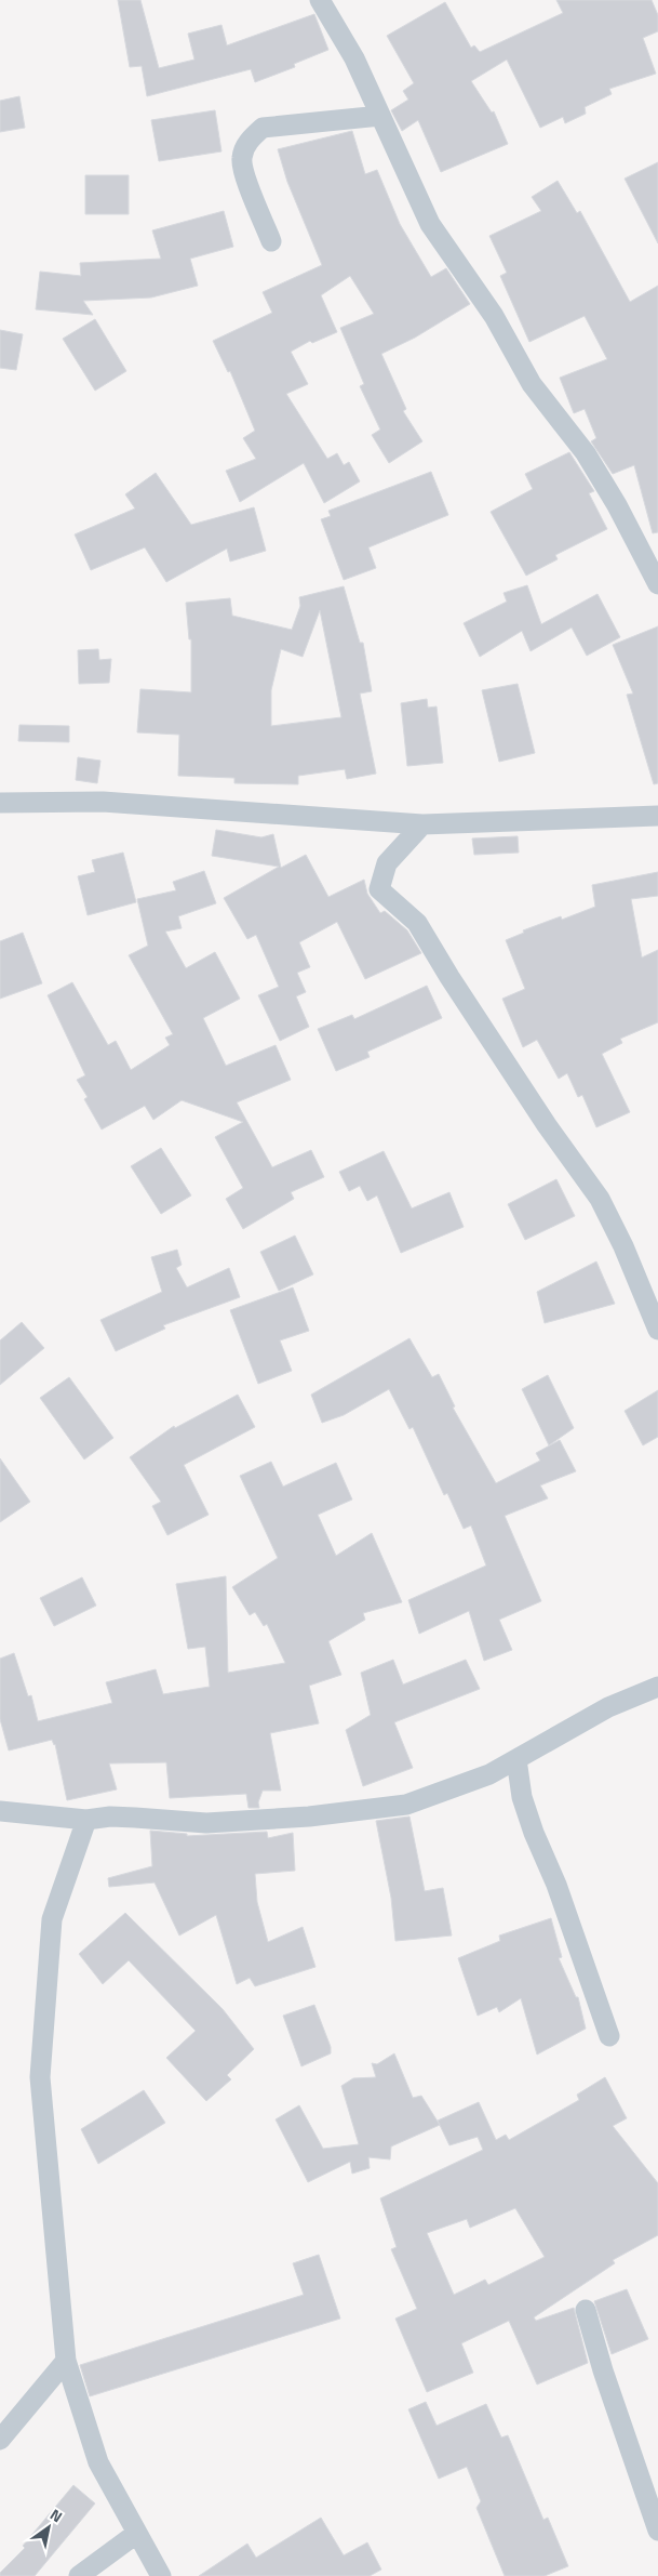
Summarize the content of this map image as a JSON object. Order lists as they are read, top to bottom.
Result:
{
  "north": "top right"
}
